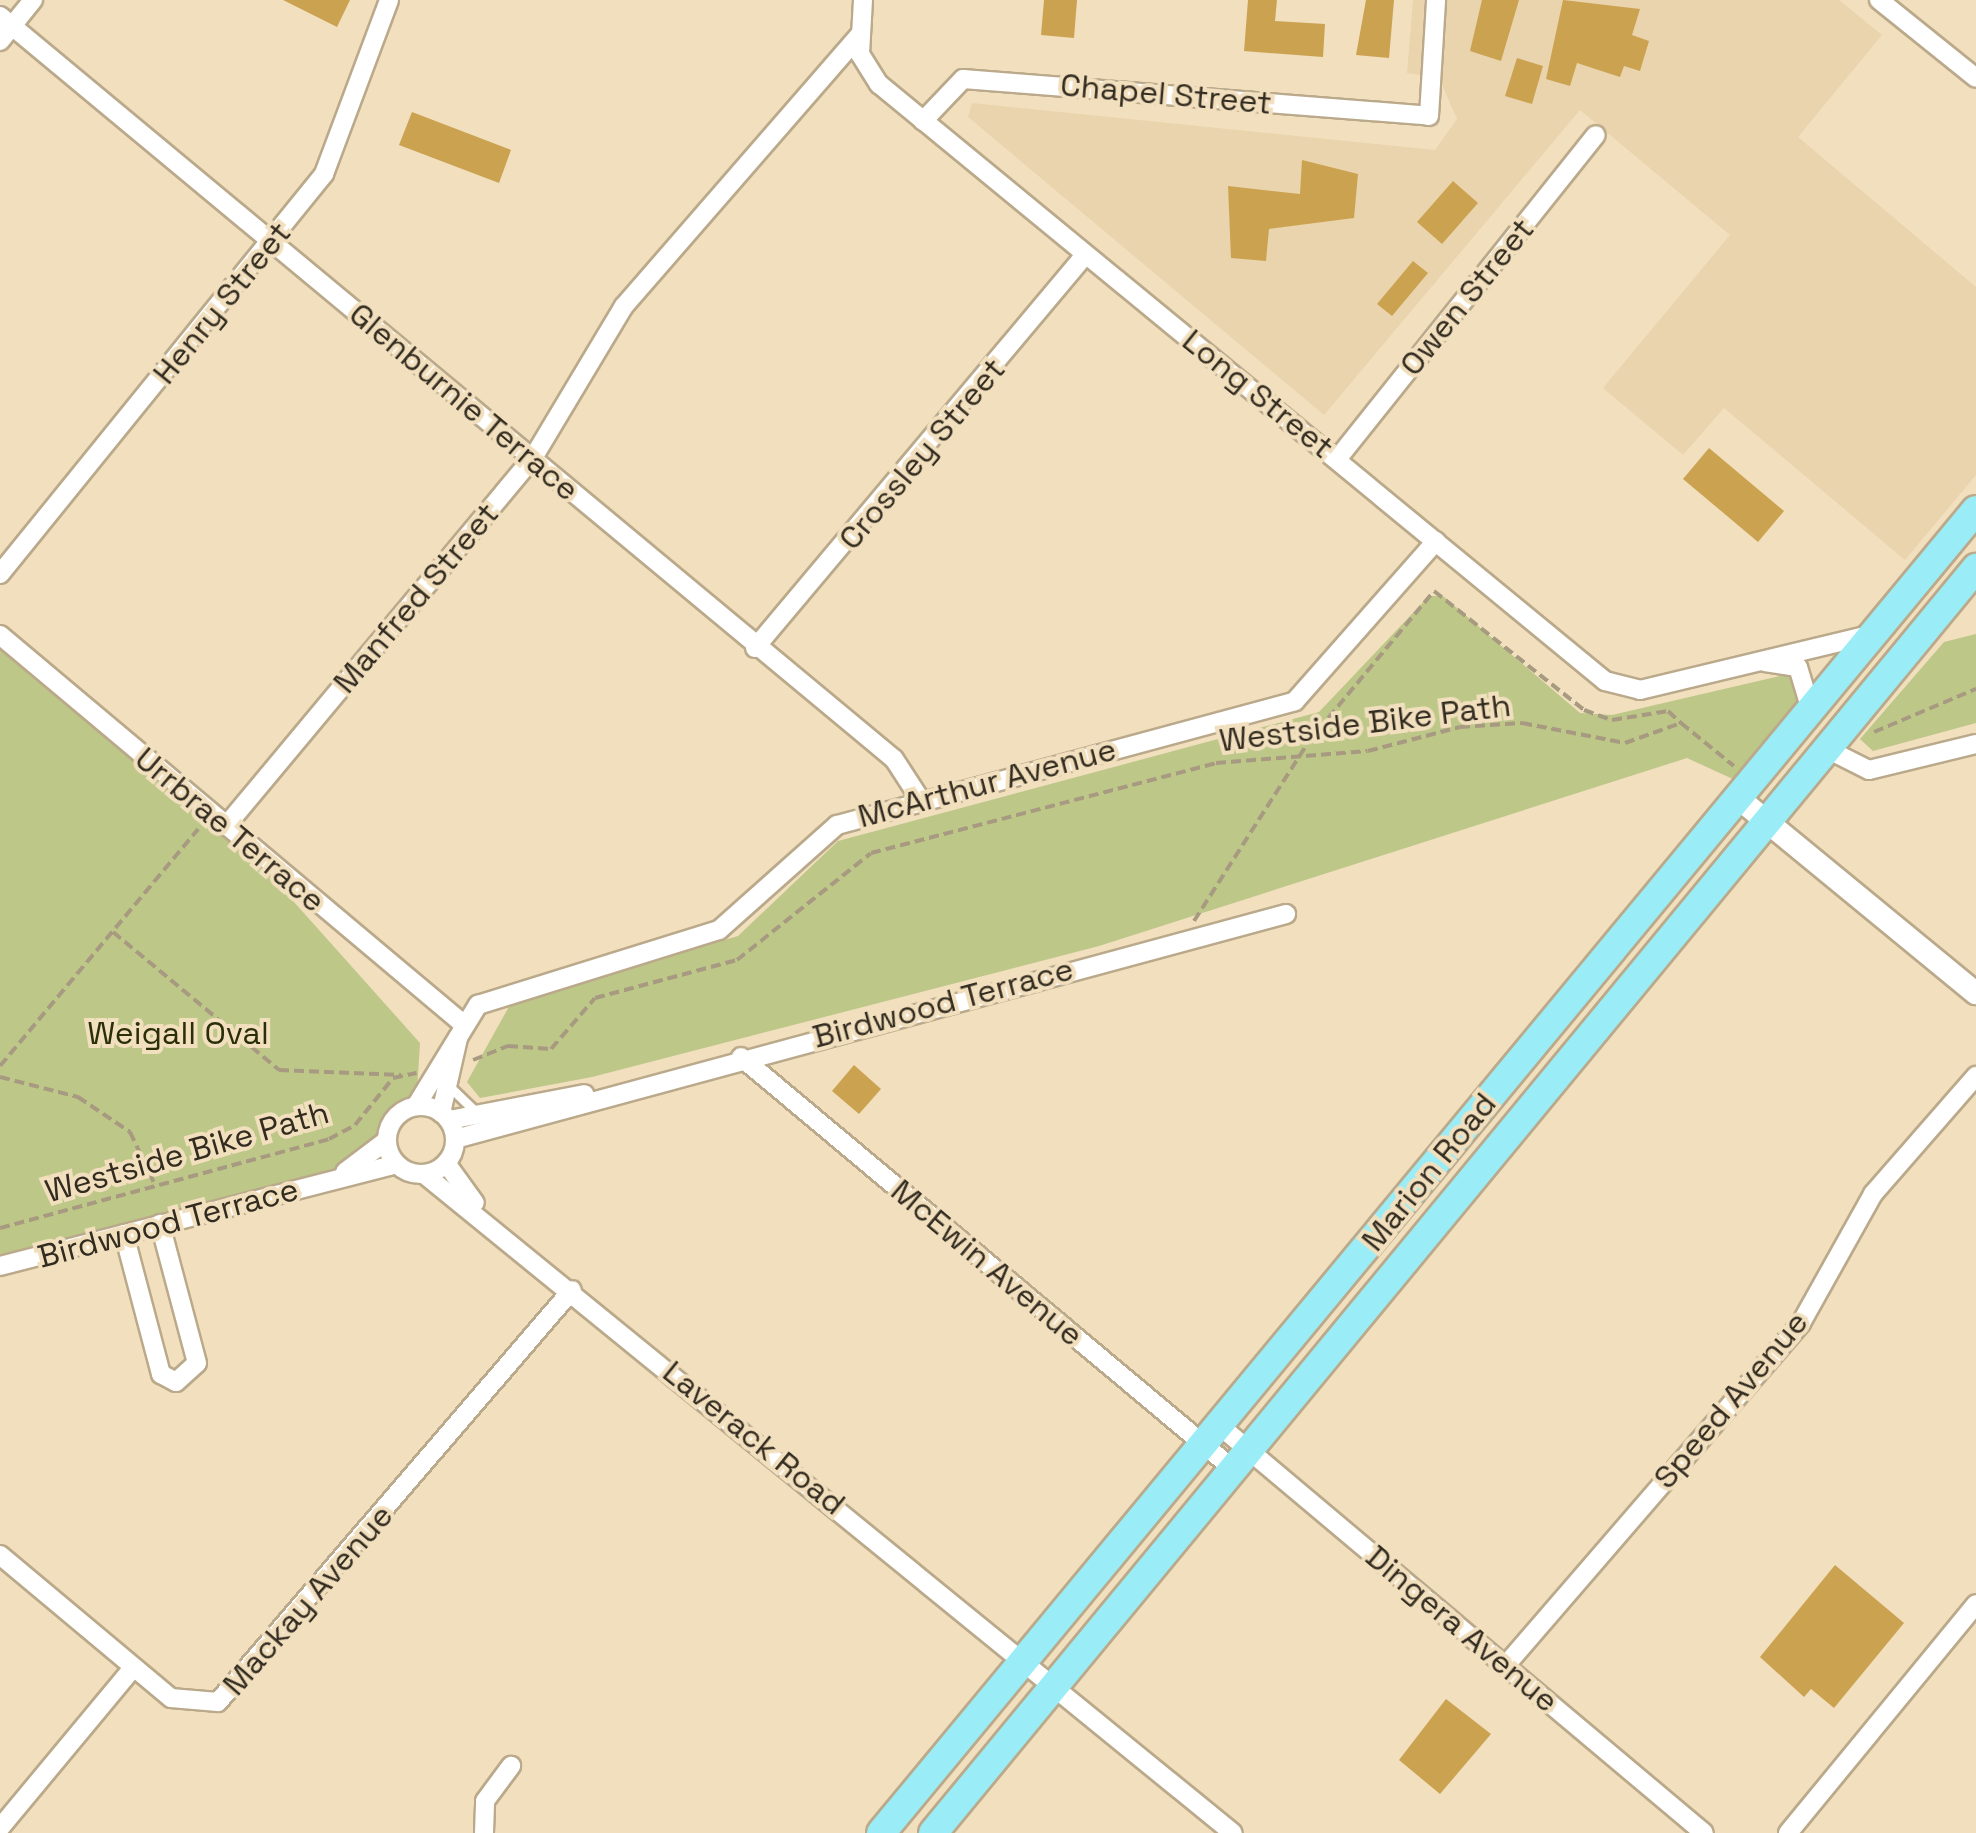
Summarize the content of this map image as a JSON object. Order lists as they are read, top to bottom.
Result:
{
  "streets": {
    "main road": ["Marion Road"],
    "street": [
      "Chapel Street",
      "Owen Street",
      "Henry Street",
      "Long Street",
      "Glenburnie Terrace",
      "Crossley Street",
      "Manfred Street",
      "McArthur Avenue",
      "Urrbrae Terrace",
      "Birdwood Terrace",
      "McEwin Avenue",
      "Speed Avenue",
      "Laverack Road",
      "Mackay Avenue",
      "Dingera Avenue"
    ],
    "path": ["Westside Bike Path"]
  },
  "crossings": [
    ["Chapel Street", "Long Street"],
    ["Owen Street", "Long Street"],
    ["Henry Street", "Glenburnie Terrace"],
    ["Long Street", "Crossley Street"],
    ["Long Street", "Manfred Street"],
    ["Long Street", "McArthur Avenue"],
    ["Long Street", "Marion Road"],
    ["Glenburnie Terrace", "Crossley Street"],
    ["Glenburnie Terrace", "Manfred Street"],
    ["Glenburnie Terrace", "McArthur Avenue"],
    ["Manfred Street", "Urrbrae Terrace"],
    ["McArthur Avenue", "Urrbrae Terrace"],
    ["McArthur Avenue", "Birdwood Terrace"],
    ["McArthur Avenue", "Laverack Road"],
    ["Birdwood Terrace", "McEwin Avenue"],
    ["Birdwood Terrace", "Laverack Road"],
    ["Marion Road", "McEwin Avenue"],
    ["Marion Road", "Laverack Road"],
    ["Marion Road", "Dingera Avenue"],
    ["McEwin Avenue", "Dingera Avenue"],
    ["Speed Avenue", "Dingera Avenue"],
    ["Laverack Road", "Mackay Avenue"]
  ],
  "parks": ["Weigall Oval"]
}
